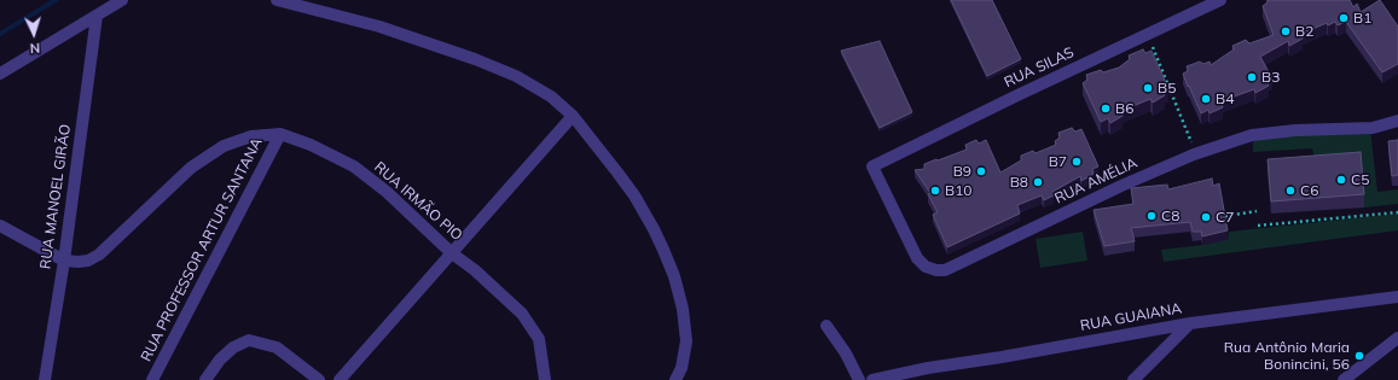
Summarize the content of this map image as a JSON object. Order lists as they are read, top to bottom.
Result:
{
  "streets": {
    "street": [
      "RUA SILAS",
      "RUA AMÉLIA",
      "RUA MANOEL GIRÃO",
      "RUA IRMÃO PIO",
      "RUA PROFESSOR ARTUR SANTANA",
      "RUA GUAIANA"
    ]
  },
  "crossings": [
    ["RUA SILAS", "RUA AMÉLIA"],
    ["RUA MANOEL GIRÃO", "RUA IRMÃO PIO"],
    ["RUA IRMÃO PIO", "RUA PROFESSOR ARTUR SANTANA"]
  ],
  "places": [
    "B1",
    "B2",
    "B3",
    "B5",
    "B4",
    "B6",
    "B7",
    "B9",
    "C5",
    "B8",
    "B10",
    "C6",
    "C8",
    "C7",
    "Rua Antônio Maria Bonincini, 56"
  ],
  "north": "bottom"
}
